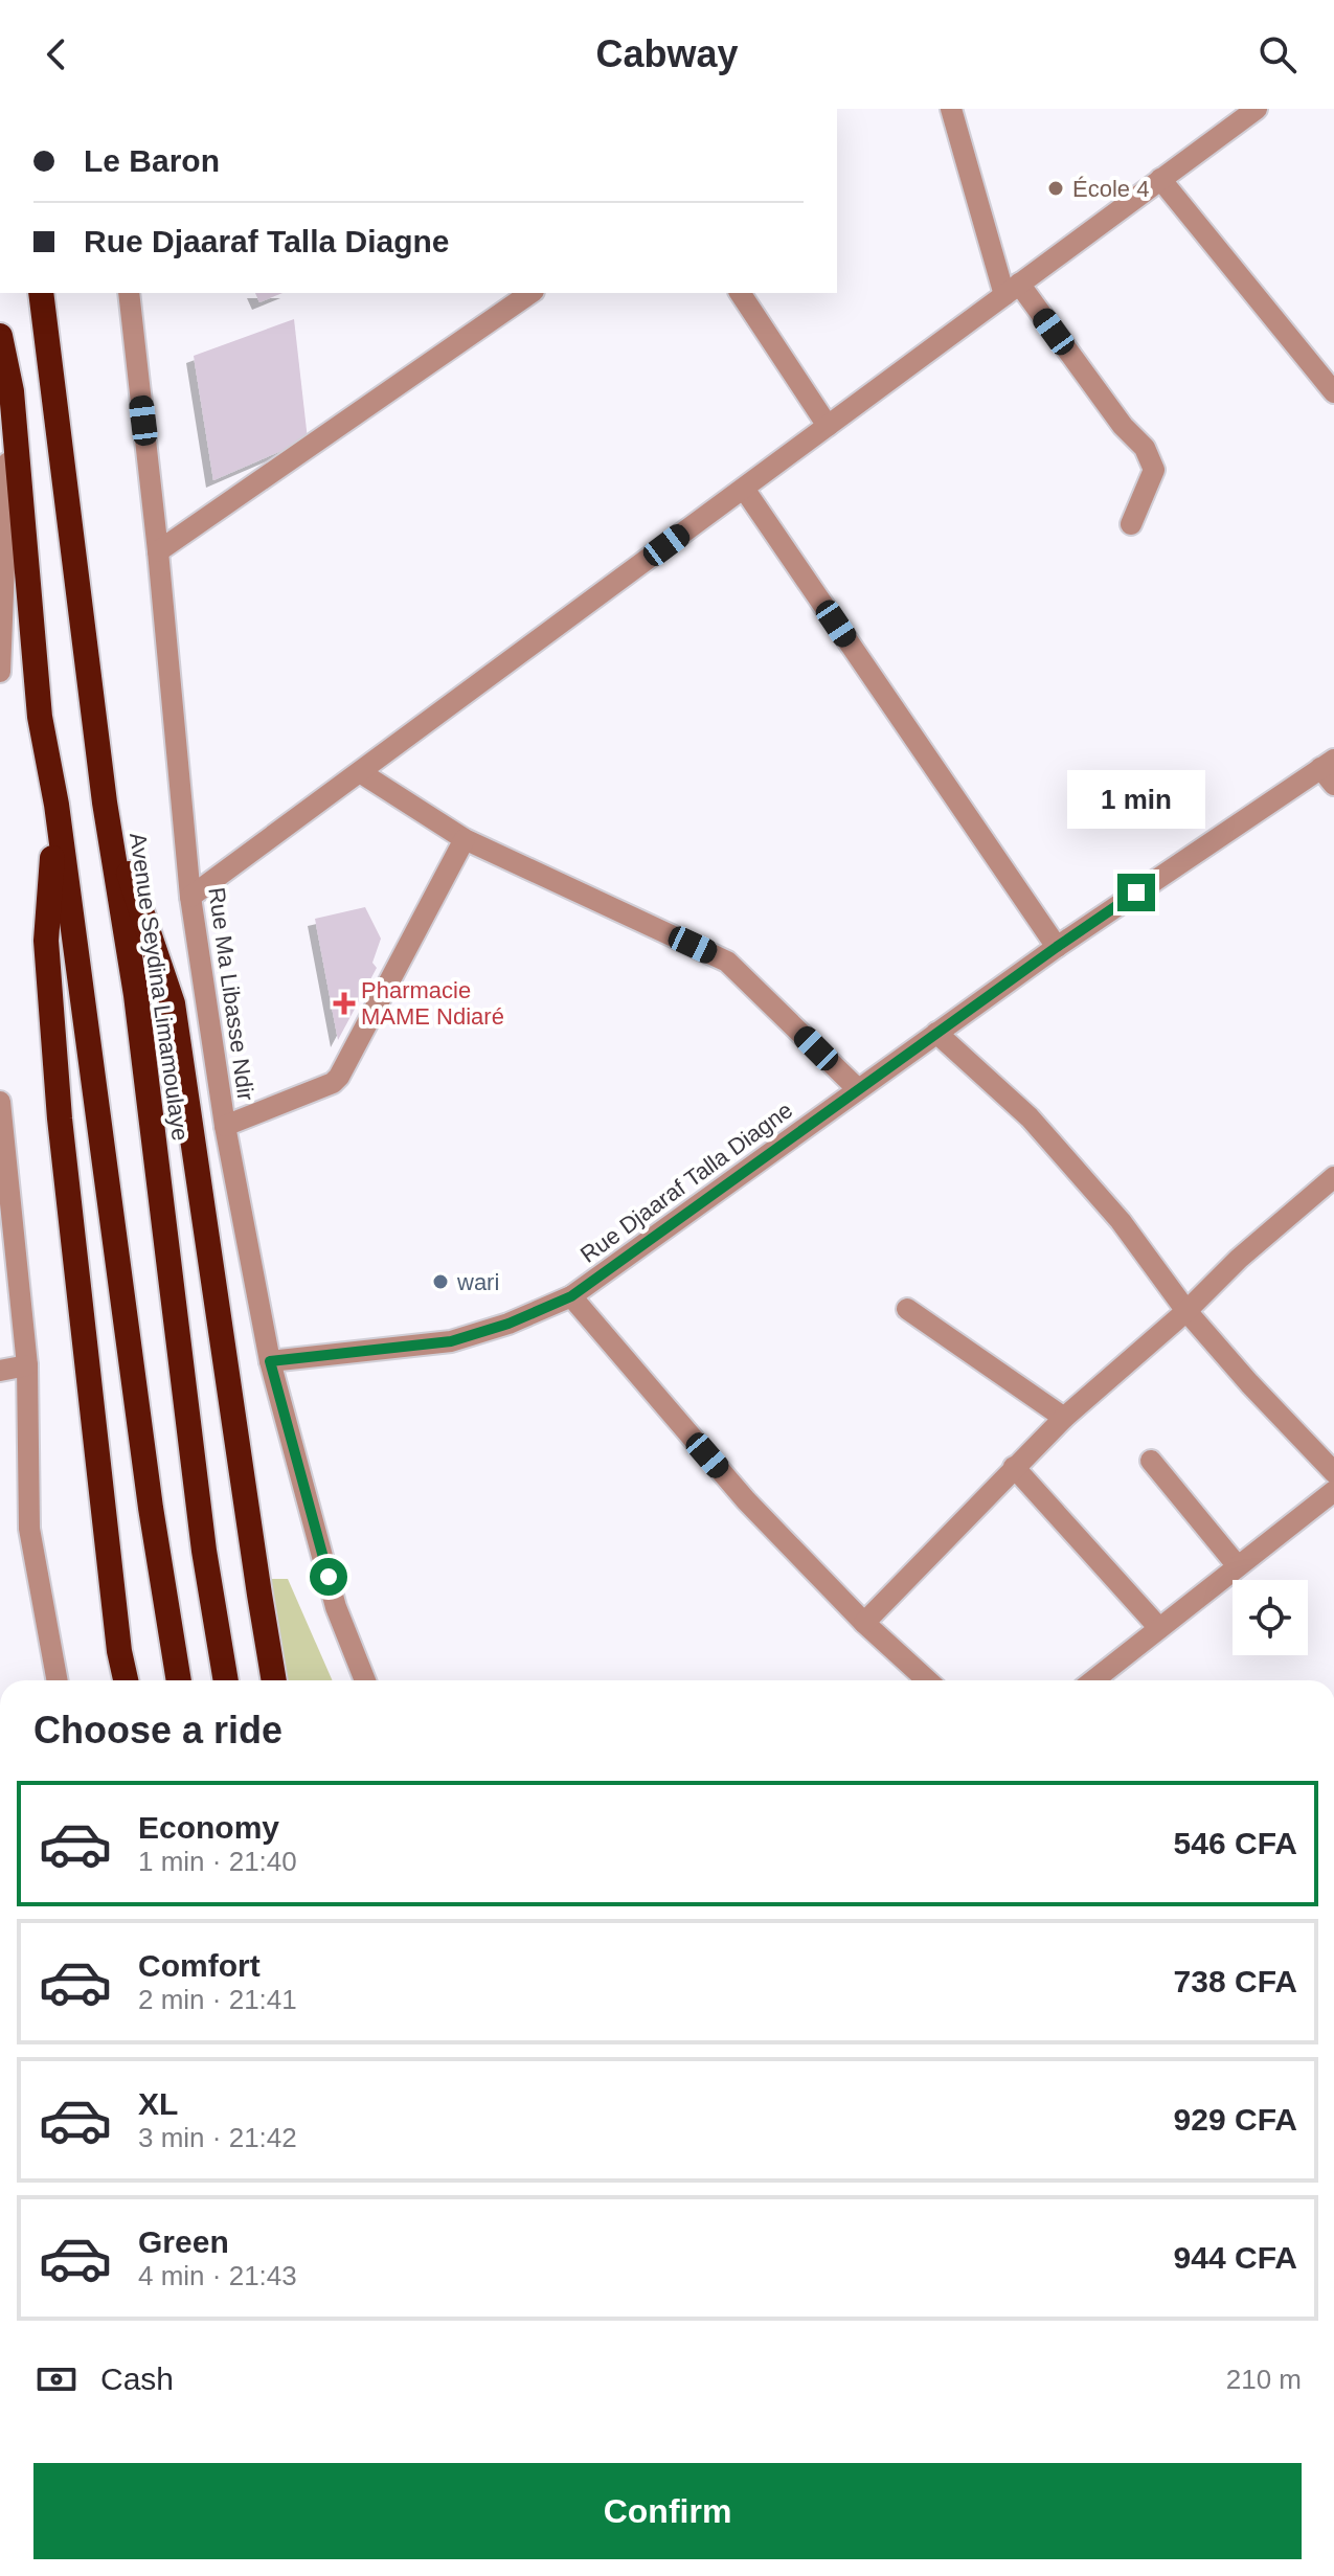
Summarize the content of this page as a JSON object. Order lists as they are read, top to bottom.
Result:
{
  "streets": {
    "highway": ["Avenue Seydina Limamoulaye"],
    "street": ["Rue Ma Libasse Ndir", "Rue Djaaraf Talla Diagne"]
  },
  "crossings": [
    ["Rue Ma Libasse Ndir", "Rue Djaaraf Talla Diagne"]
  ],
  "places": {
    "other": ["École 4", "wari"],
    "health": ["Pharmacie MAME Ndiaré"]
  },
  "page": {
    "header": "Cabway",
    "banner": ["Le Baron", "Rue Djaaraf Talla Diagne"],
    "bubble": "1 min",
    "heading": "Choose a ride",
    "list": [
      {
        "name": "Economy",
        "note": "1 min · 21:40",
        "value": "546 CFA"
      },
      {
        "name": "Comfort",
        "note": "2 min · 21:41",
        "value": "738 CFA"
      },
      {
        "name": "XL",
        "note": "3 min · 21:42",
        "value": "929 CFA"
      },
      {
        "name": "Green",
        "note": "4 min · 21:43",
        "value": "944 CFA"
      }
    ],
    "pay": ["Cash", "210 m"],
    "buttons": "Confirm"
  }
}
